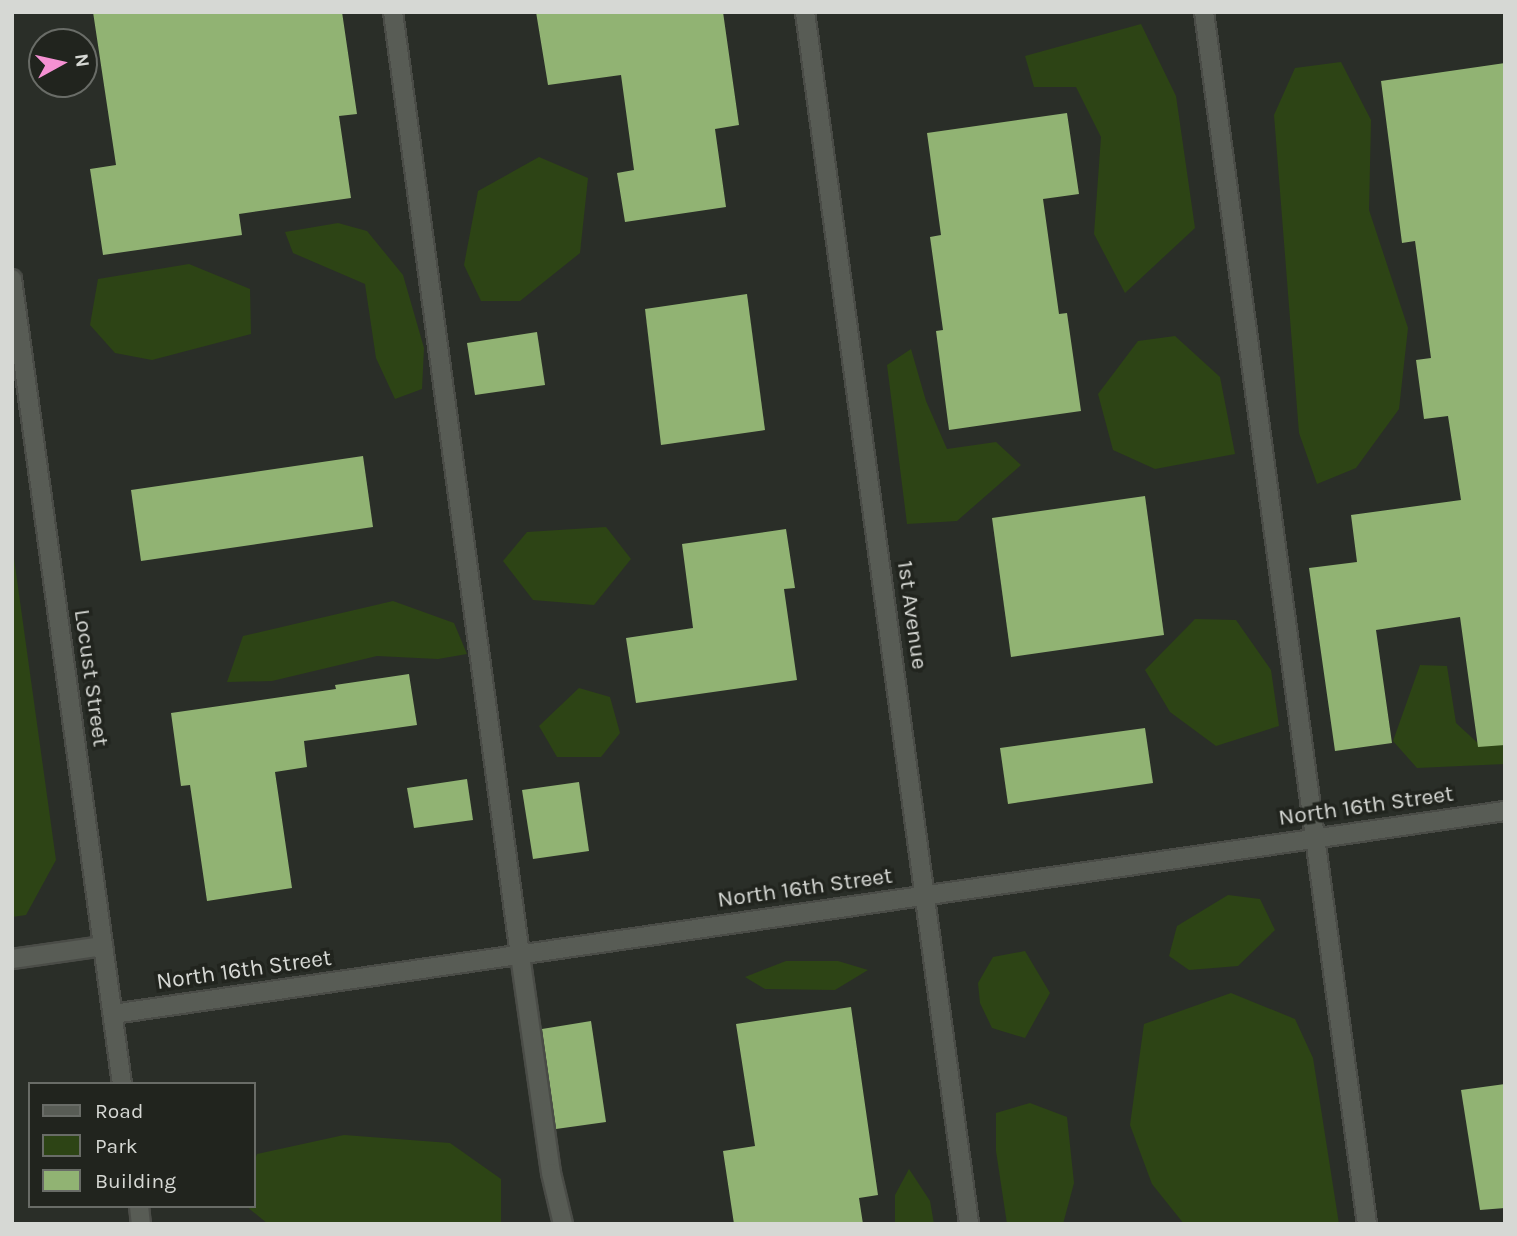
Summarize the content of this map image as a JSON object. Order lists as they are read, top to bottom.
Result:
{
  "streets": {
    "street": ["1st Avenue", "Locust Street", "North 16th Street"]
  },
  "crossings": [
    ["1st Avenue", "North 16th Street"],
    ["Locust Street", "North 16th Street"]
  ],
  "legend": ["Road", "Park", "Building"],
  "north": "right"
}
